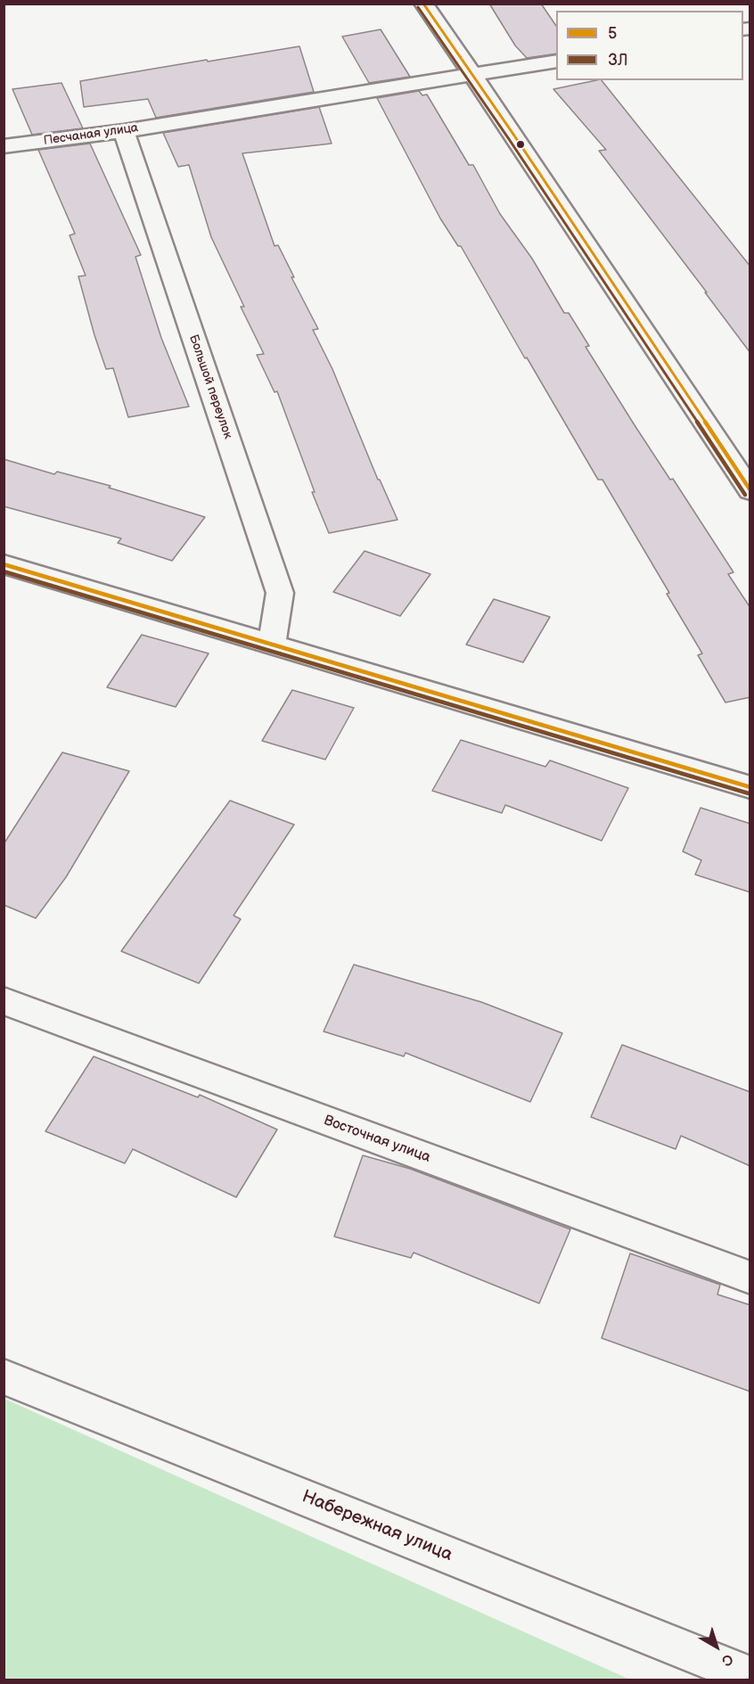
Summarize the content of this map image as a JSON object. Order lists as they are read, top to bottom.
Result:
{
  "streets": {
    "street": [
      "Песчаная улица",
      "Большой переулок",
      "Восточная улица",
      "Набережная улица"
    ]
  },
  "crossings": [
    ["Песчаная улица", "Большой переулок"]
  ],
  "lines": ["transit line 5", "transit line 3Л"],
  "legend": ["5", "3Л"],
  "north": "bottom right"
}
